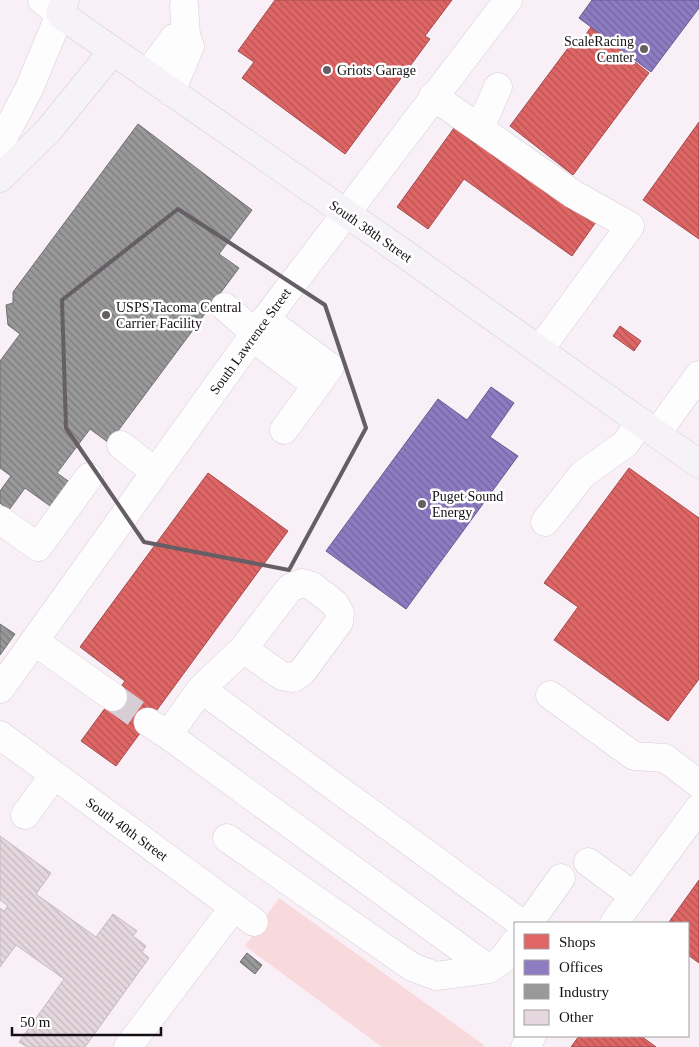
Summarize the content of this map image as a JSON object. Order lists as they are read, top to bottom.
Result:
{
  "streets": {
    "main road": ["South 38th Street"],
    "street": ["South Lawrence Street", "South 40th Street"]
  },
  "crossings": [
    ["South 38th Street", "South Lawrence Street"]
  ],
  "places": [
    "ScaleRacing Center",
    "Griots Garage",
    "USPS Tacoma Central Carrier Facility",
    "Puget Sound Energy"
  ],
  "legend": [
    "Shops",
    "Offices",
    "Industry",
    "Other"
  ],
  "scale_bar": "50 m"
}
